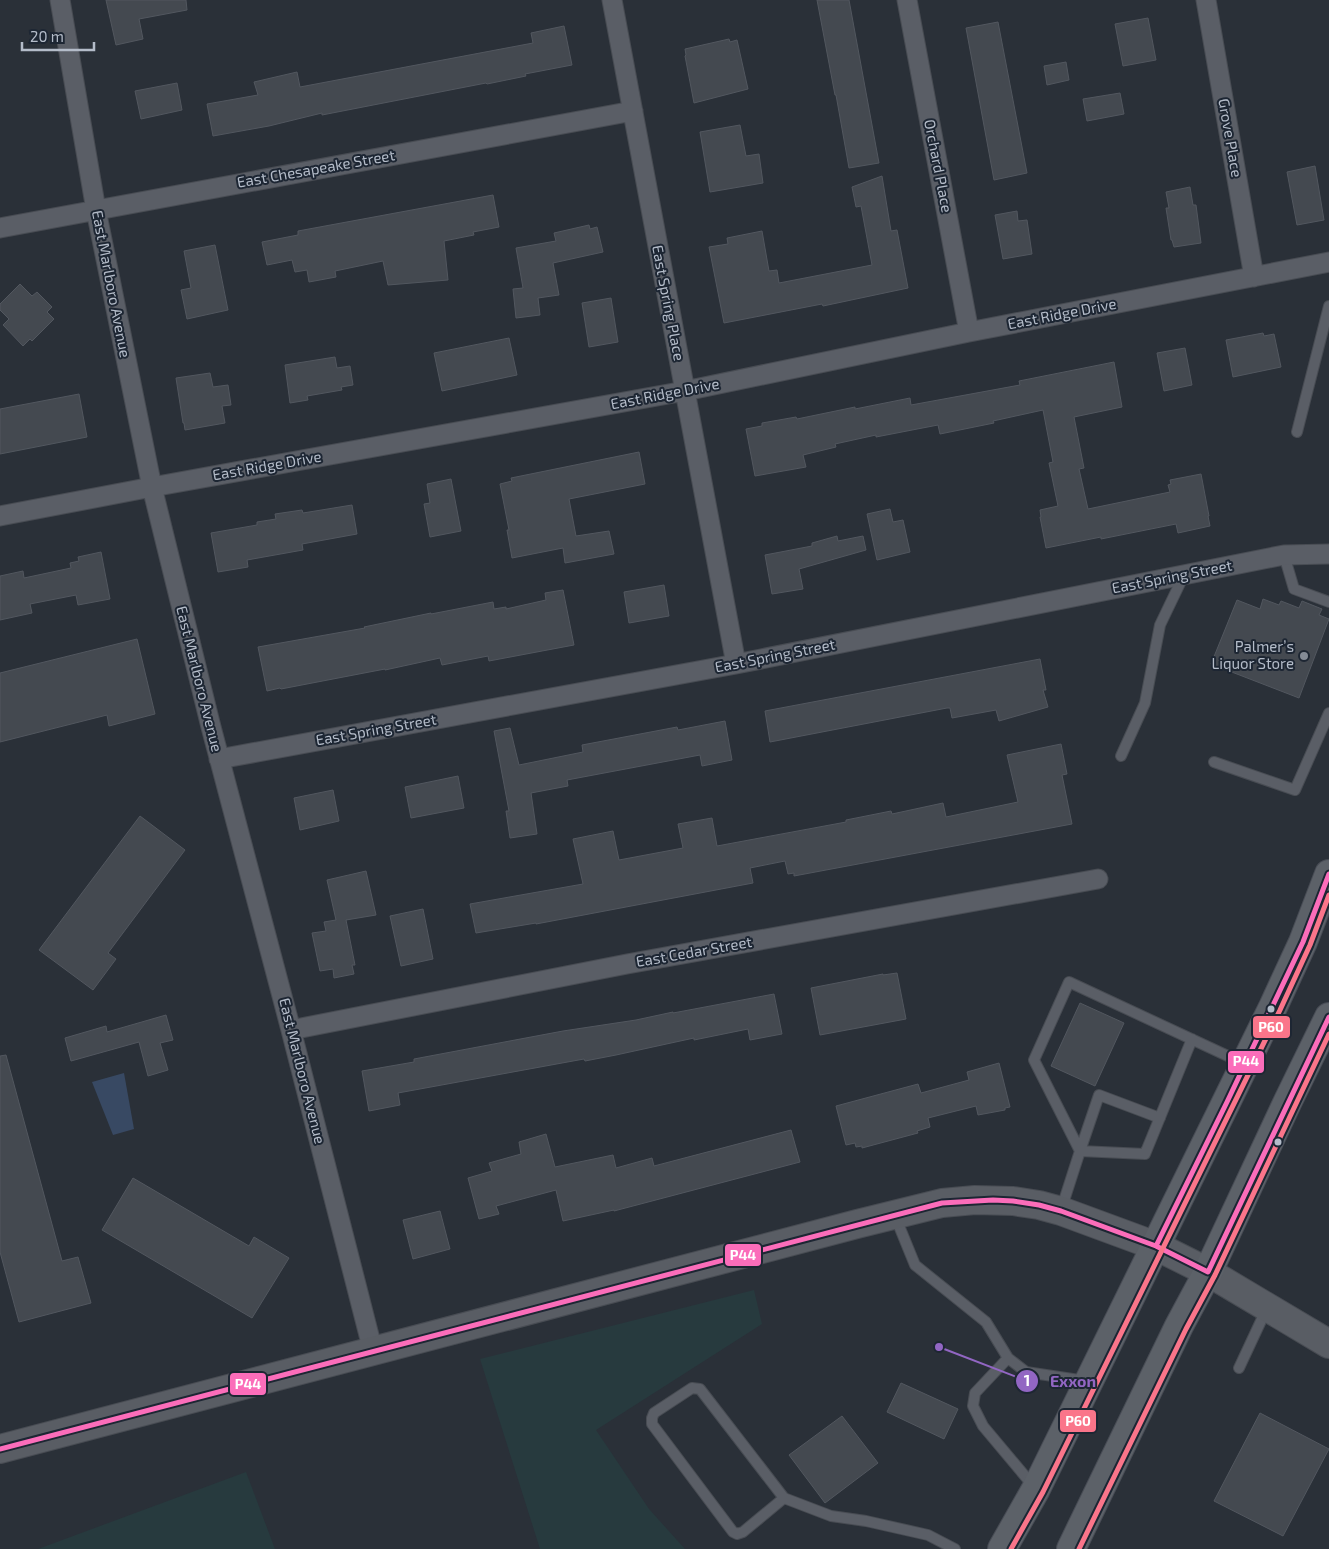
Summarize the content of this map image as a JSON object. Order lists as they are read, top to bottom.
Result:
{
  "streets": {
    "street": [
      "Grove Place",
      "Orchard Place",
      "East Chesapeake Street",
      "East Marlboro Avenue",
      "East Spring Place",
      "East Ridge Drive",
      "East Spring Street",
      "East Cedar Street"
    ]
  },
  "crossings": [
    ["Grove Place", "East Ridge Drive"],
    ["Orchard Place", "East Ridge Drive"],
    ["East Chesapeake Street", "East Marlboro Avenue"],
    ["East Chesapeake Street", "East Spring Place"],
    ["East Marlboro Avenue", "East Ridge Drive"],
    ["East Marlboro Avenue", "East Spring Street"],
    ["East Marlboro Avenue", "East Cedar Street"],
    ["East Spring Place", "East Ridge Drive"],
    ["East Spring Place", "East Spring Street"]
  ],
  "places": ["Palmer’s Liquor Store", "Exxon"],
  "lines": ["transit line P44", "transit line P60"],
  "scale_bar": "20 m"
}
